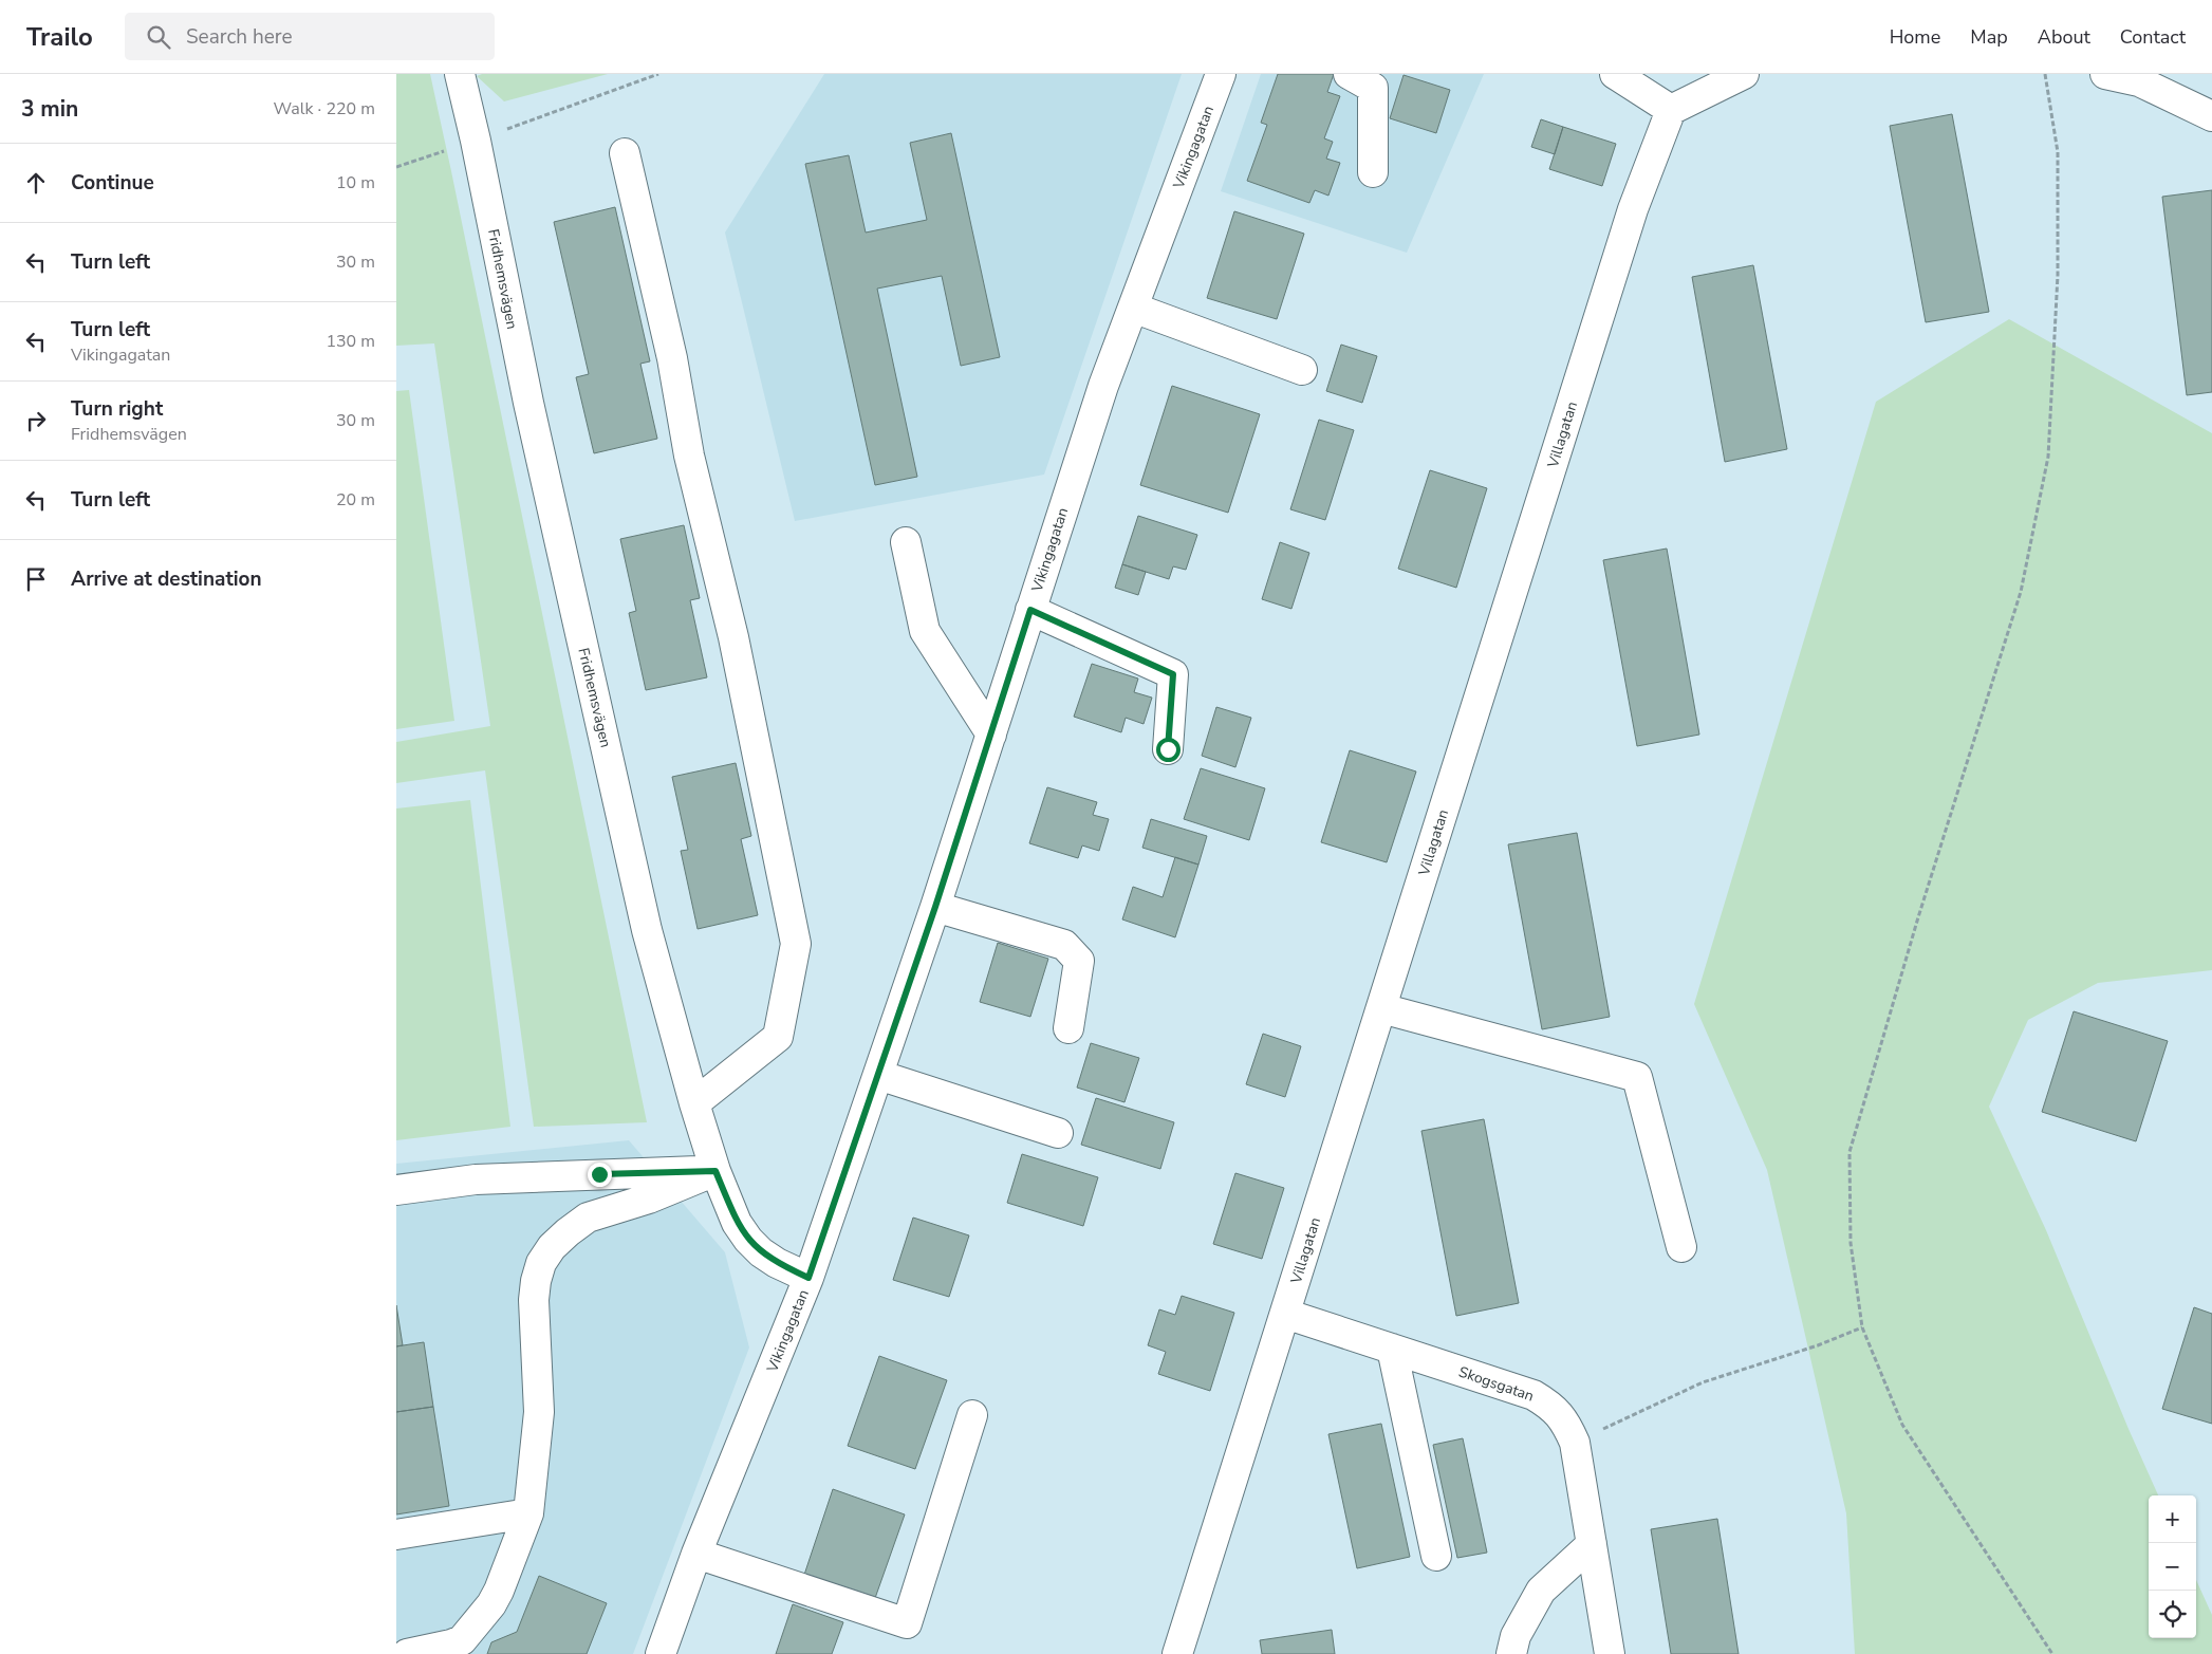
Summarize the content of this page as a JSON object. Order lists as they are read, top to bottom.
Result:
{
  "streets": {
    "street": [
      "Vikingagatan",
      "Fridhemsvägen",
      "Villagatan",
      "Skogsgatan"
    ]
  },
  "crossings": [
    ["Vikingagatan", "Fridhemsvägen"],
    ["Villagatan", "Skogsgatan"]
  ],
  "page": {
    "header": "Trailo",
    "search": "Search here",
    "nav": [
      "Home",
      "Map",
      "About",
      "Contact"
    ],
    "heading": ["3 min", "Walk · 220 m"],
    "list": [
      ["Continue", "10 m"],
      ["Turn left", "30 m"],
      ["Turn left", "Vikingagatan", "130 m"],
      ["Turn right", "Fridhemsvägen", "30 m"],
      ["Turn left", "20 m"],
      "Arrive at destination"
    ],
    "map_buttons": ["+", "−"]
  }
}
